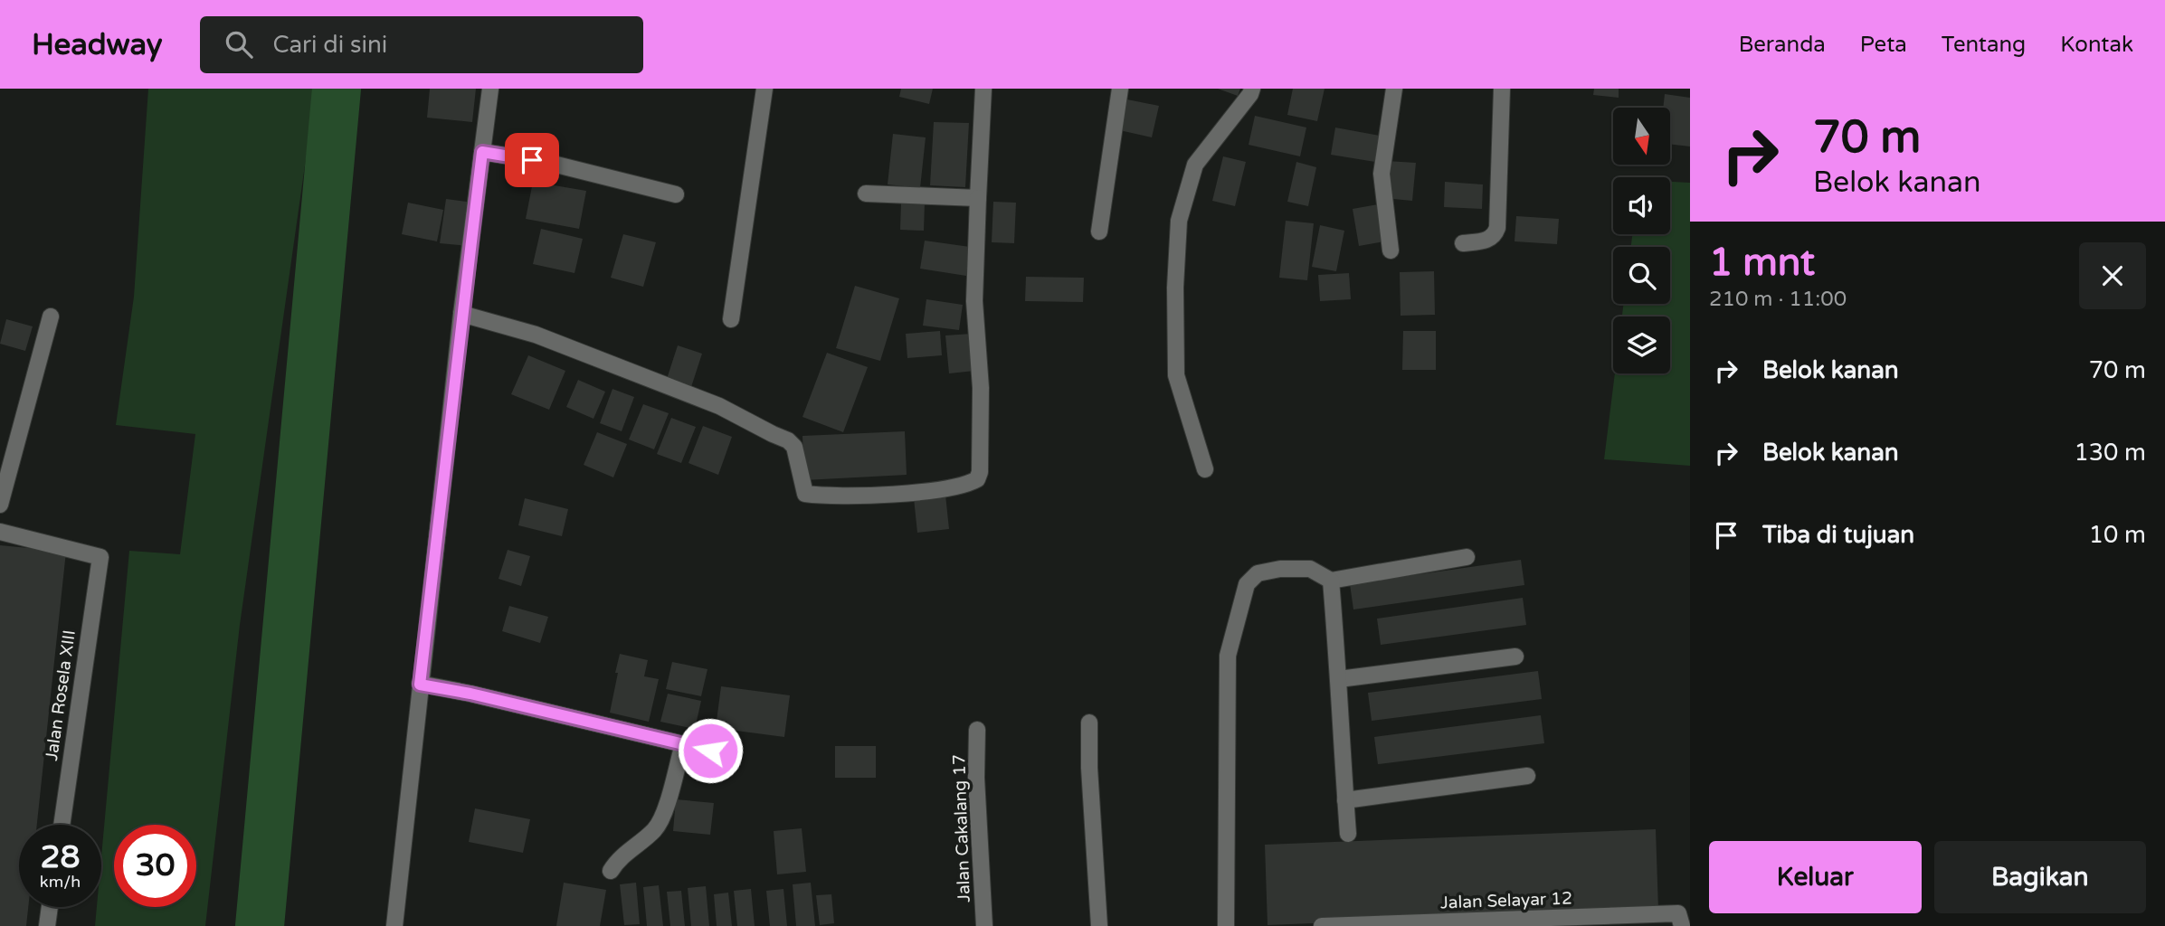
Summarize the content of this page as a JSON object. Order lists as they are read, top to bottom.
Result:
{
  "streets": {
    "street": ["Jalan Rosela XIII", "Jalan Cakalang 17", "Jalan Selayar 12"]
  },
  "north": "bottom",
  "page": {
    "header": "Headway",
    "search": "Cari di sini",
    "nav": [
      "Beranda",
      "Peta",
      "Tentang",
      "Kontak"
    ],
    "turn": ["70 m", "Belok kanan"],
    "heading": ["1 mnt", "210 m · 11:00"],
    "list": [
      {
        "name": "Belok kanan",
        "value": "70 m"
      },
      {
        "name": "Belok kanan",
        "value": "130 m"
      },
      {
        "name": "Tiba di tujuan",
        "value": "10 m"
      }
    ],
    "speed": "28 km/h",
    "limit": "30",
    "buttons": ["Keluar", "Bagikan"]
  }
}
